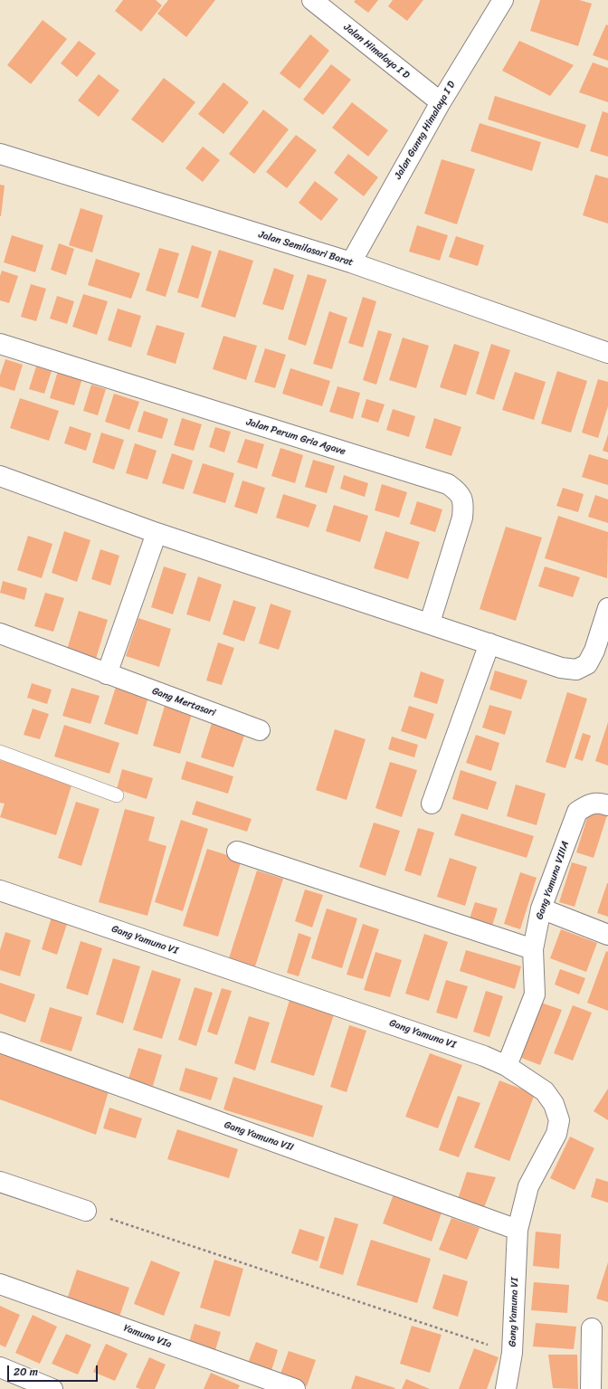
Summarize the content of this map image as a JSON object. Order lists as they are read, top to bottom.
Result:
{
  "streets": {
    "street": [
      "Jalan Himalaya I D",
      "Jalan Gunng Himalaya I D",
      "Jalan Semilasari Barat",
      "Jalan Perum Gria Agave",
      "Gang Mertasari",
      "Gang Yamuna VIIIA",
      "Gang Yamuna VI",
      "Gang Yamuna VII",
      "Yamuna VIa"
    ]
  },
  "crossings": [
    ["Jalan Himalaya I D", "Jalan Gunng Himalaya I D"],
    ["Jalan Gunng Himalaya I D", "Jalan Semilasari Barat"],
    ["Gang Yamuna VIIIA", "Gang Yamuna VI"],
    ["Gang Yamuna VI", "Gang Yamuna VII"]
  ],
  "scale_bar": "20 m"
}
